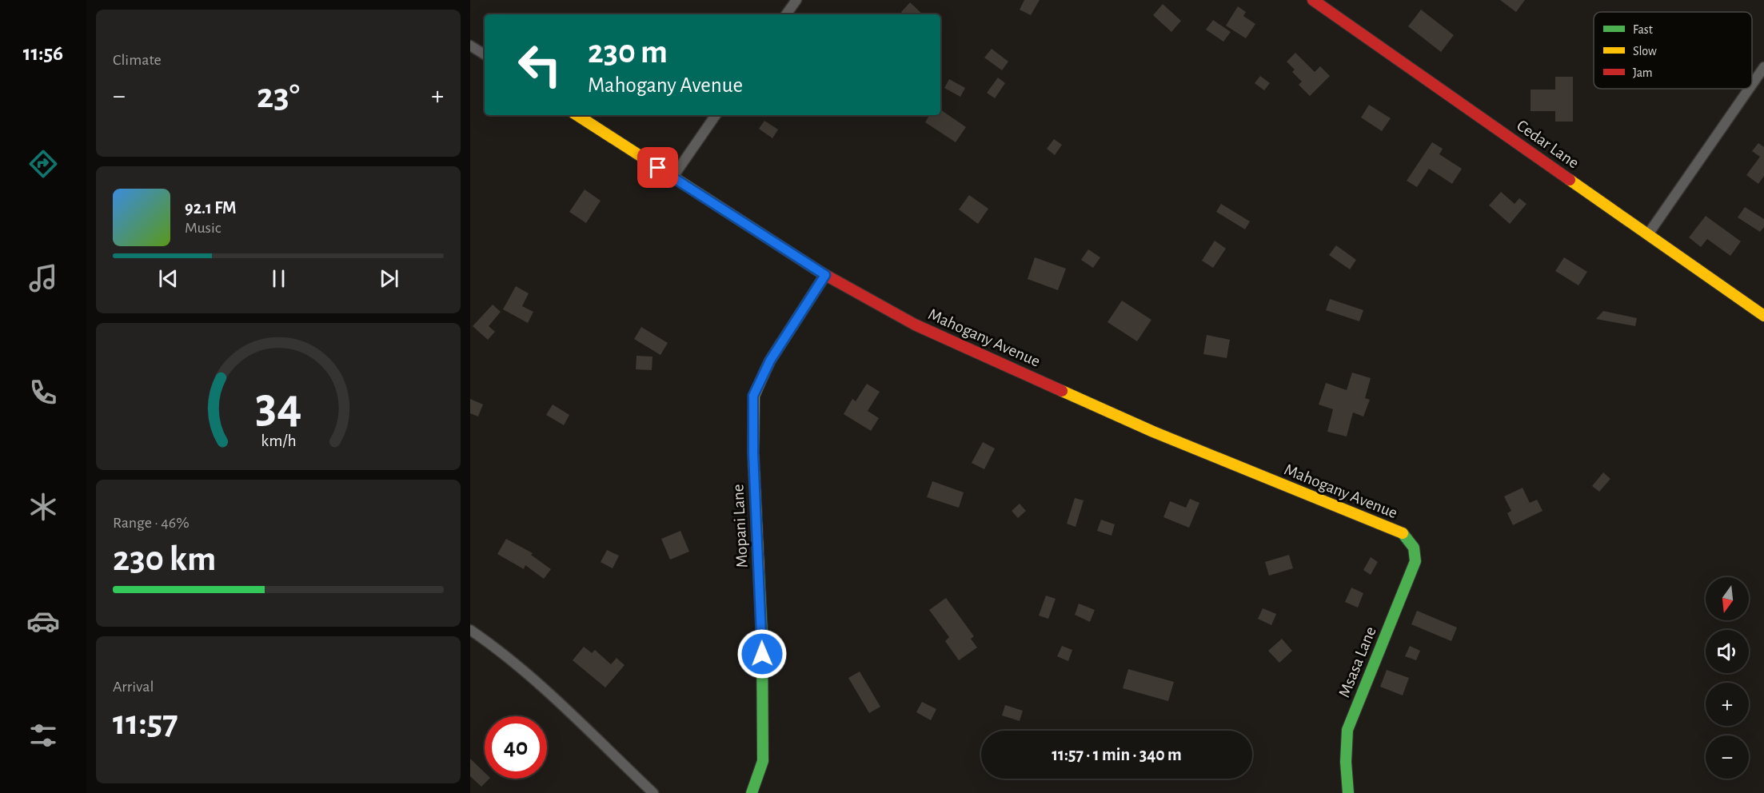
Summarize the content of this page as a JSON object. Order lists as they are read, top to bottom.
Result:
{
  "streets": {
    "street": [
      "Cedar Lane",
      "Mahogany Avenue",
      "Mopani Lane",
      "Msasa Lane"
    ]
  },
  "crossings": [
    ["Mahogany Avenue", "Mopani Lane"],
    ["Mahogany Avenue", "Msasa Lane"]
  ],
  "legend": ["Fast", "Slow", "Jam"],
  "north": "bottom",
  "page": {
    "tabs": "11:56",
    "tile": [
      "Climate",
      ["Range · 46%", "230 km"],
      ["Arrival", "11:57"]
    ],
    "turn": ["230 m", "Mahogany Avenue"],
    "heat": ["−", "23°", "+"],
    "song": ["92.1 FM", "Music"],
    "map_buttons": ["+", "−"],
    "limit": "40",
    "trip": "11:57 · 1 min · 340 m",
    "gauge": ["34", "km/h"]
  }
}
